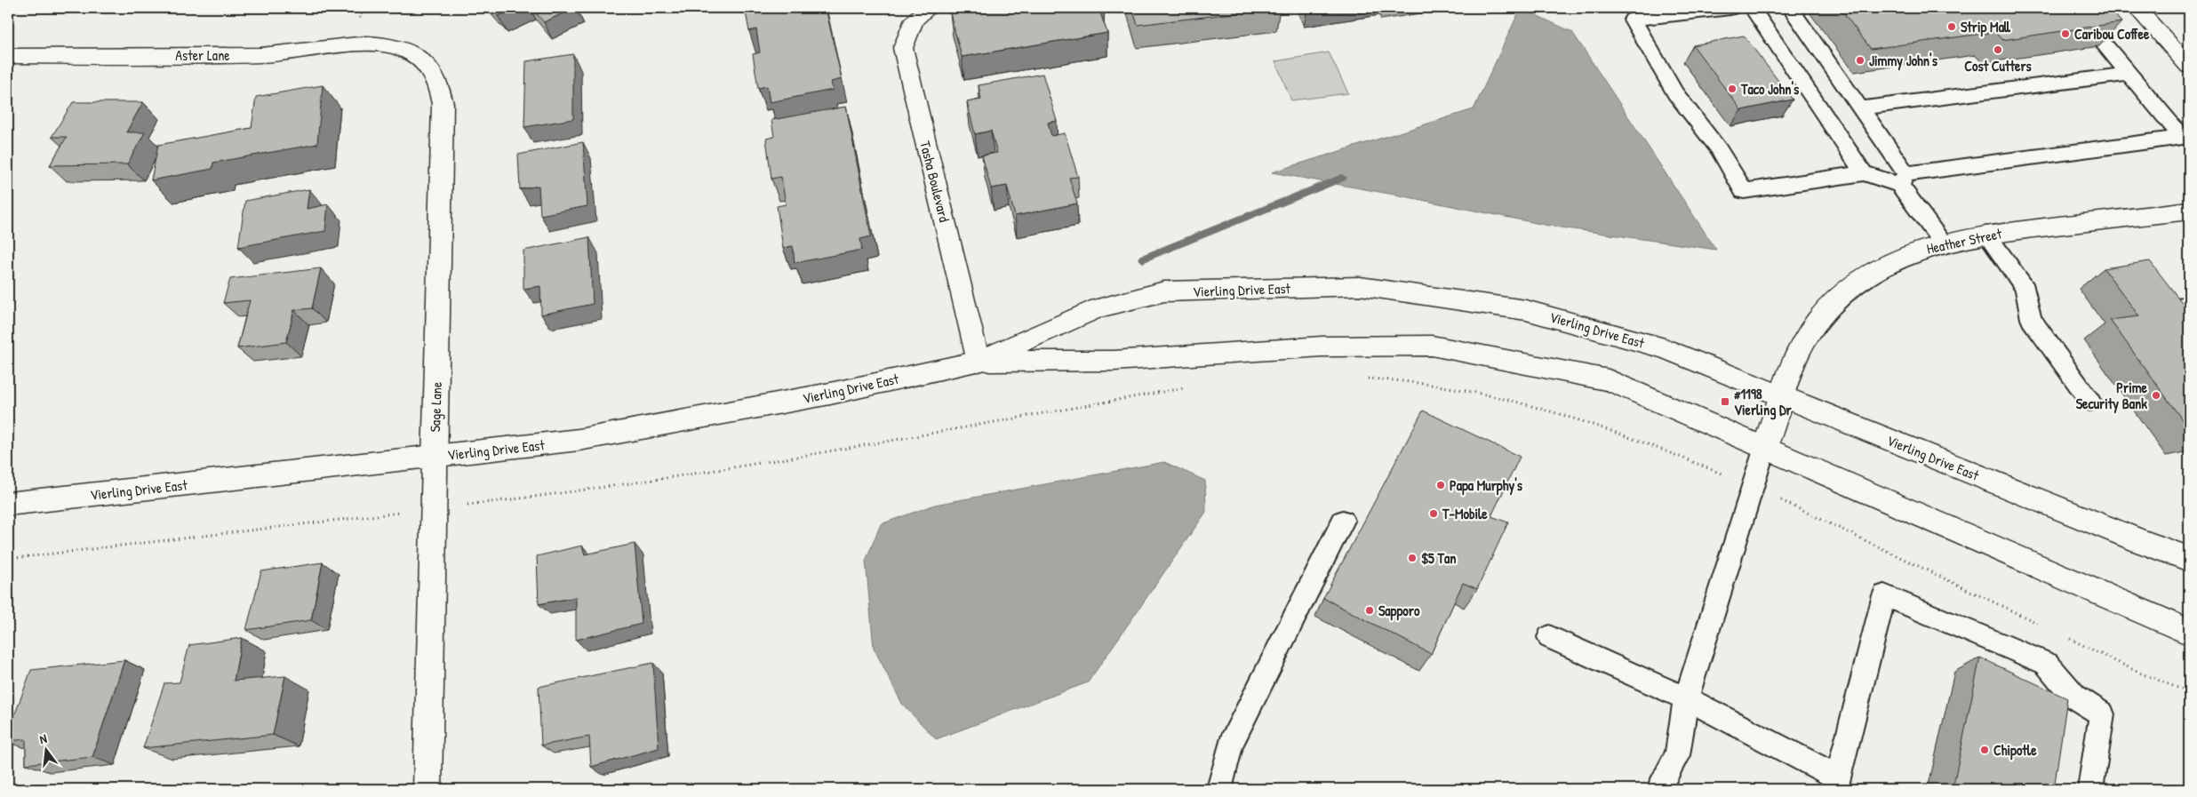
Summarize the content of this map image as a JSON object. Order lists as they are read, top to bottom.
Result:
{
  "streets": {
    "street": [
      "Aster Lane",
      "Tasha Boulevard",
      "Heather Street",
      "Vierling Drive East",
      "Sage Lane"
    ]
  },
  "crossings": [
    ["Aster Lane", "Sage Lane"],
    ["Tasha Boulevard", "Vierling Drive East"],
    ["Heather Street", "Vierling Drive East"],
    ["Vierling Drive East", "Sage Lane"]
  ],
  "places": {
    "other": [
      "Strip Mall",
      "Caribou Coffee",
      "Cost Cutters",
      "Jimmy John's",
      "Taco John's",
      "Prime Security Bank",
      "Papa Murphy's",
      "T-Mobile",
      "$5 Tan",
      "Sapporo",
      "Chipotle"
    ],
    "transit": ["#1198 Vierling Dr"]
  },
  "north": "top"
}
